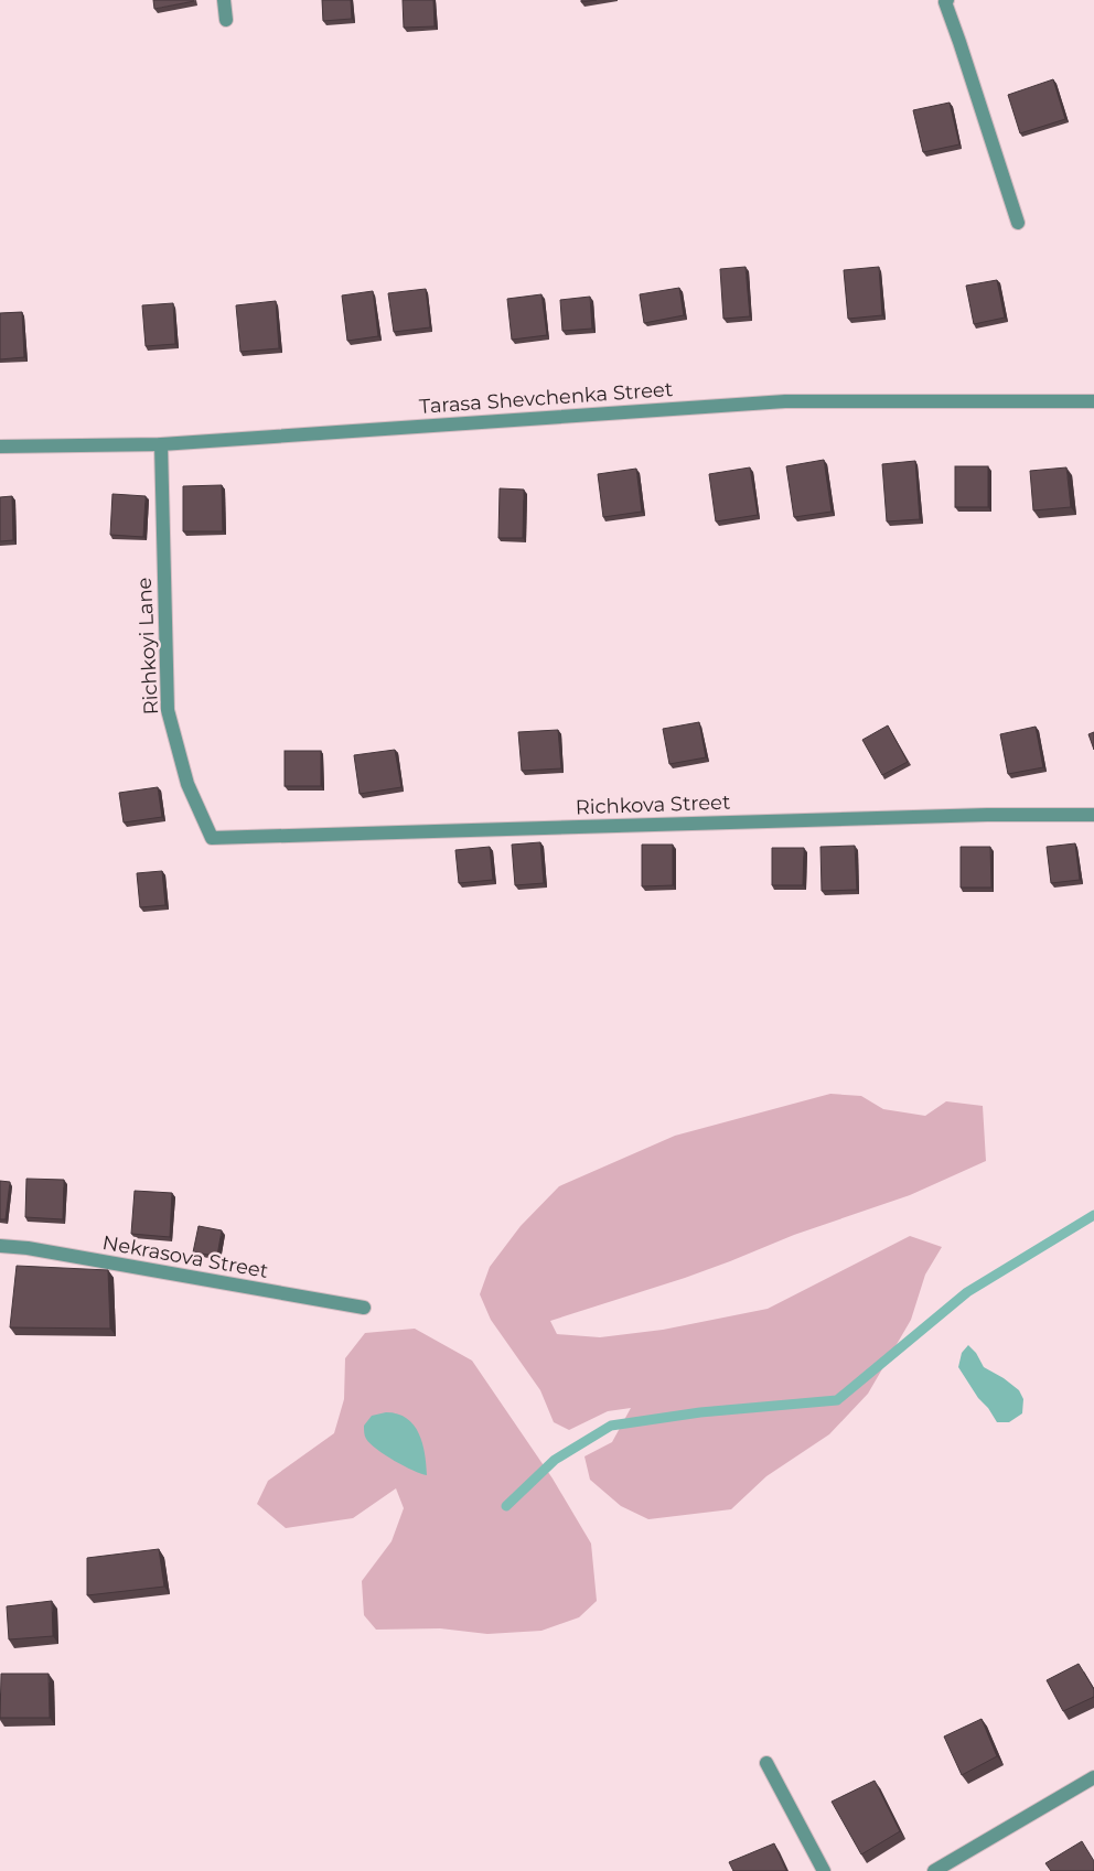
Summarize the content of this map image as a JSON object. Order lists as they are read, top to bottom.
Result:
{
  "streets": {
    "street": [
      "Tarasa Shevchenka Street",
      "Richkoyi Lane",
      "Richkova Street",
      "Nekrasova Street"
    ]
  },
  "crossings": [
    ["Tarasa Shevchenka Street", "Richkoyi Lane"],
    ["Richkoyi Lane", "Richkova Street"]
  ]
}
